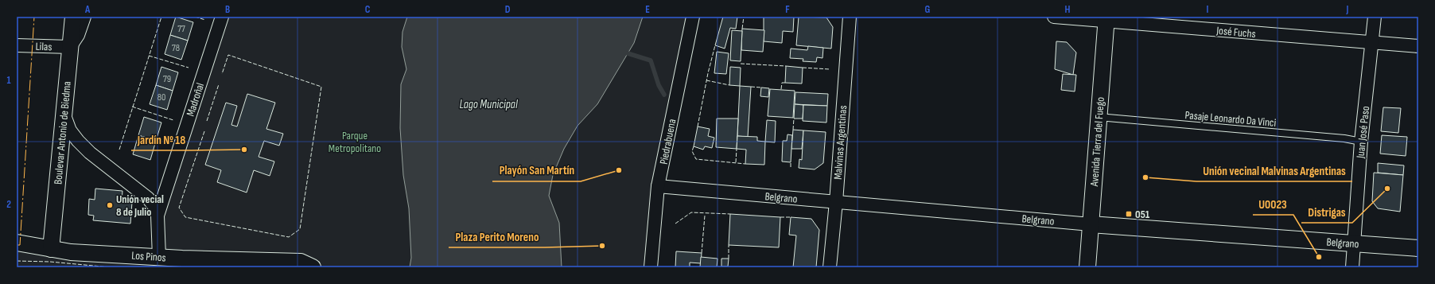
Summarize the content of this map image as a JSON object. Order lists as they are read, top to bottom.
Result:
{
  "streets": {
    "street": [
      "José Fuchs",
      "Lilas",
      "Madroñal",
      "Juan José Paso",
      "Boulevar Antonio de Biedma",
      "Piedrabuena",
      "Avenida Tierra del Fuego",
      "Malvinas Argentinas",
      "Belgrano",
      "Los Pinos"
    ],
    "lane": ["Pasaje Leonardo Da Vinci"]
  },
  "crossings": [
    ["José Fuchs", "Juan José Paso"],
    ["José Fuchs", "Avenida Tierra del Fuego"],
    ["Lilas", "Boulevar Antonio de Biedma"],
    ["Madroñal", "Los Pinos"],
    ["Pasaje Leonardo Da Vinci", "Juan José Paso"],
    ["Pasaje Leonardo Da Vinci", "Avenida Tierra del Fuego"],
    ["Juan José Paso", "Belgrano"],
    ["Boulevar Antonio de Biedma", "Los Pinos"],
    ["Piedrabuena", "Belgrano"],
    ["Avenida Tierra del Fuego", "Belgrano"],
    ["Malvinas Argentinas", "Belgrano"]
  ],
  "water": ["Lago Municipal"],
  "parks": ["Parque Metropolitano"],
  "places": {
    "other": [
      "Jardín Nº 18",
      "Playón San Martín",
      "Unión vecinal Malvinas Argentinas",
      "Distrigas",
      "Unión vecial 8 de Julio",
      "Plaza Perito Moreno",
      "U0023"
    ],
    "transit": ["051"]
  },
  "house_numbers": [
    "77",
    "78",
    "79",
    "80"
  ],
  "grid": {
    "columns": [
      "A",
      "B",
      "C",
      "D",
      "E",
      "F",
      "G",
      "H",
      "I",
      "J"
    ],
    "rows": ["1", "2"]
  }
}
